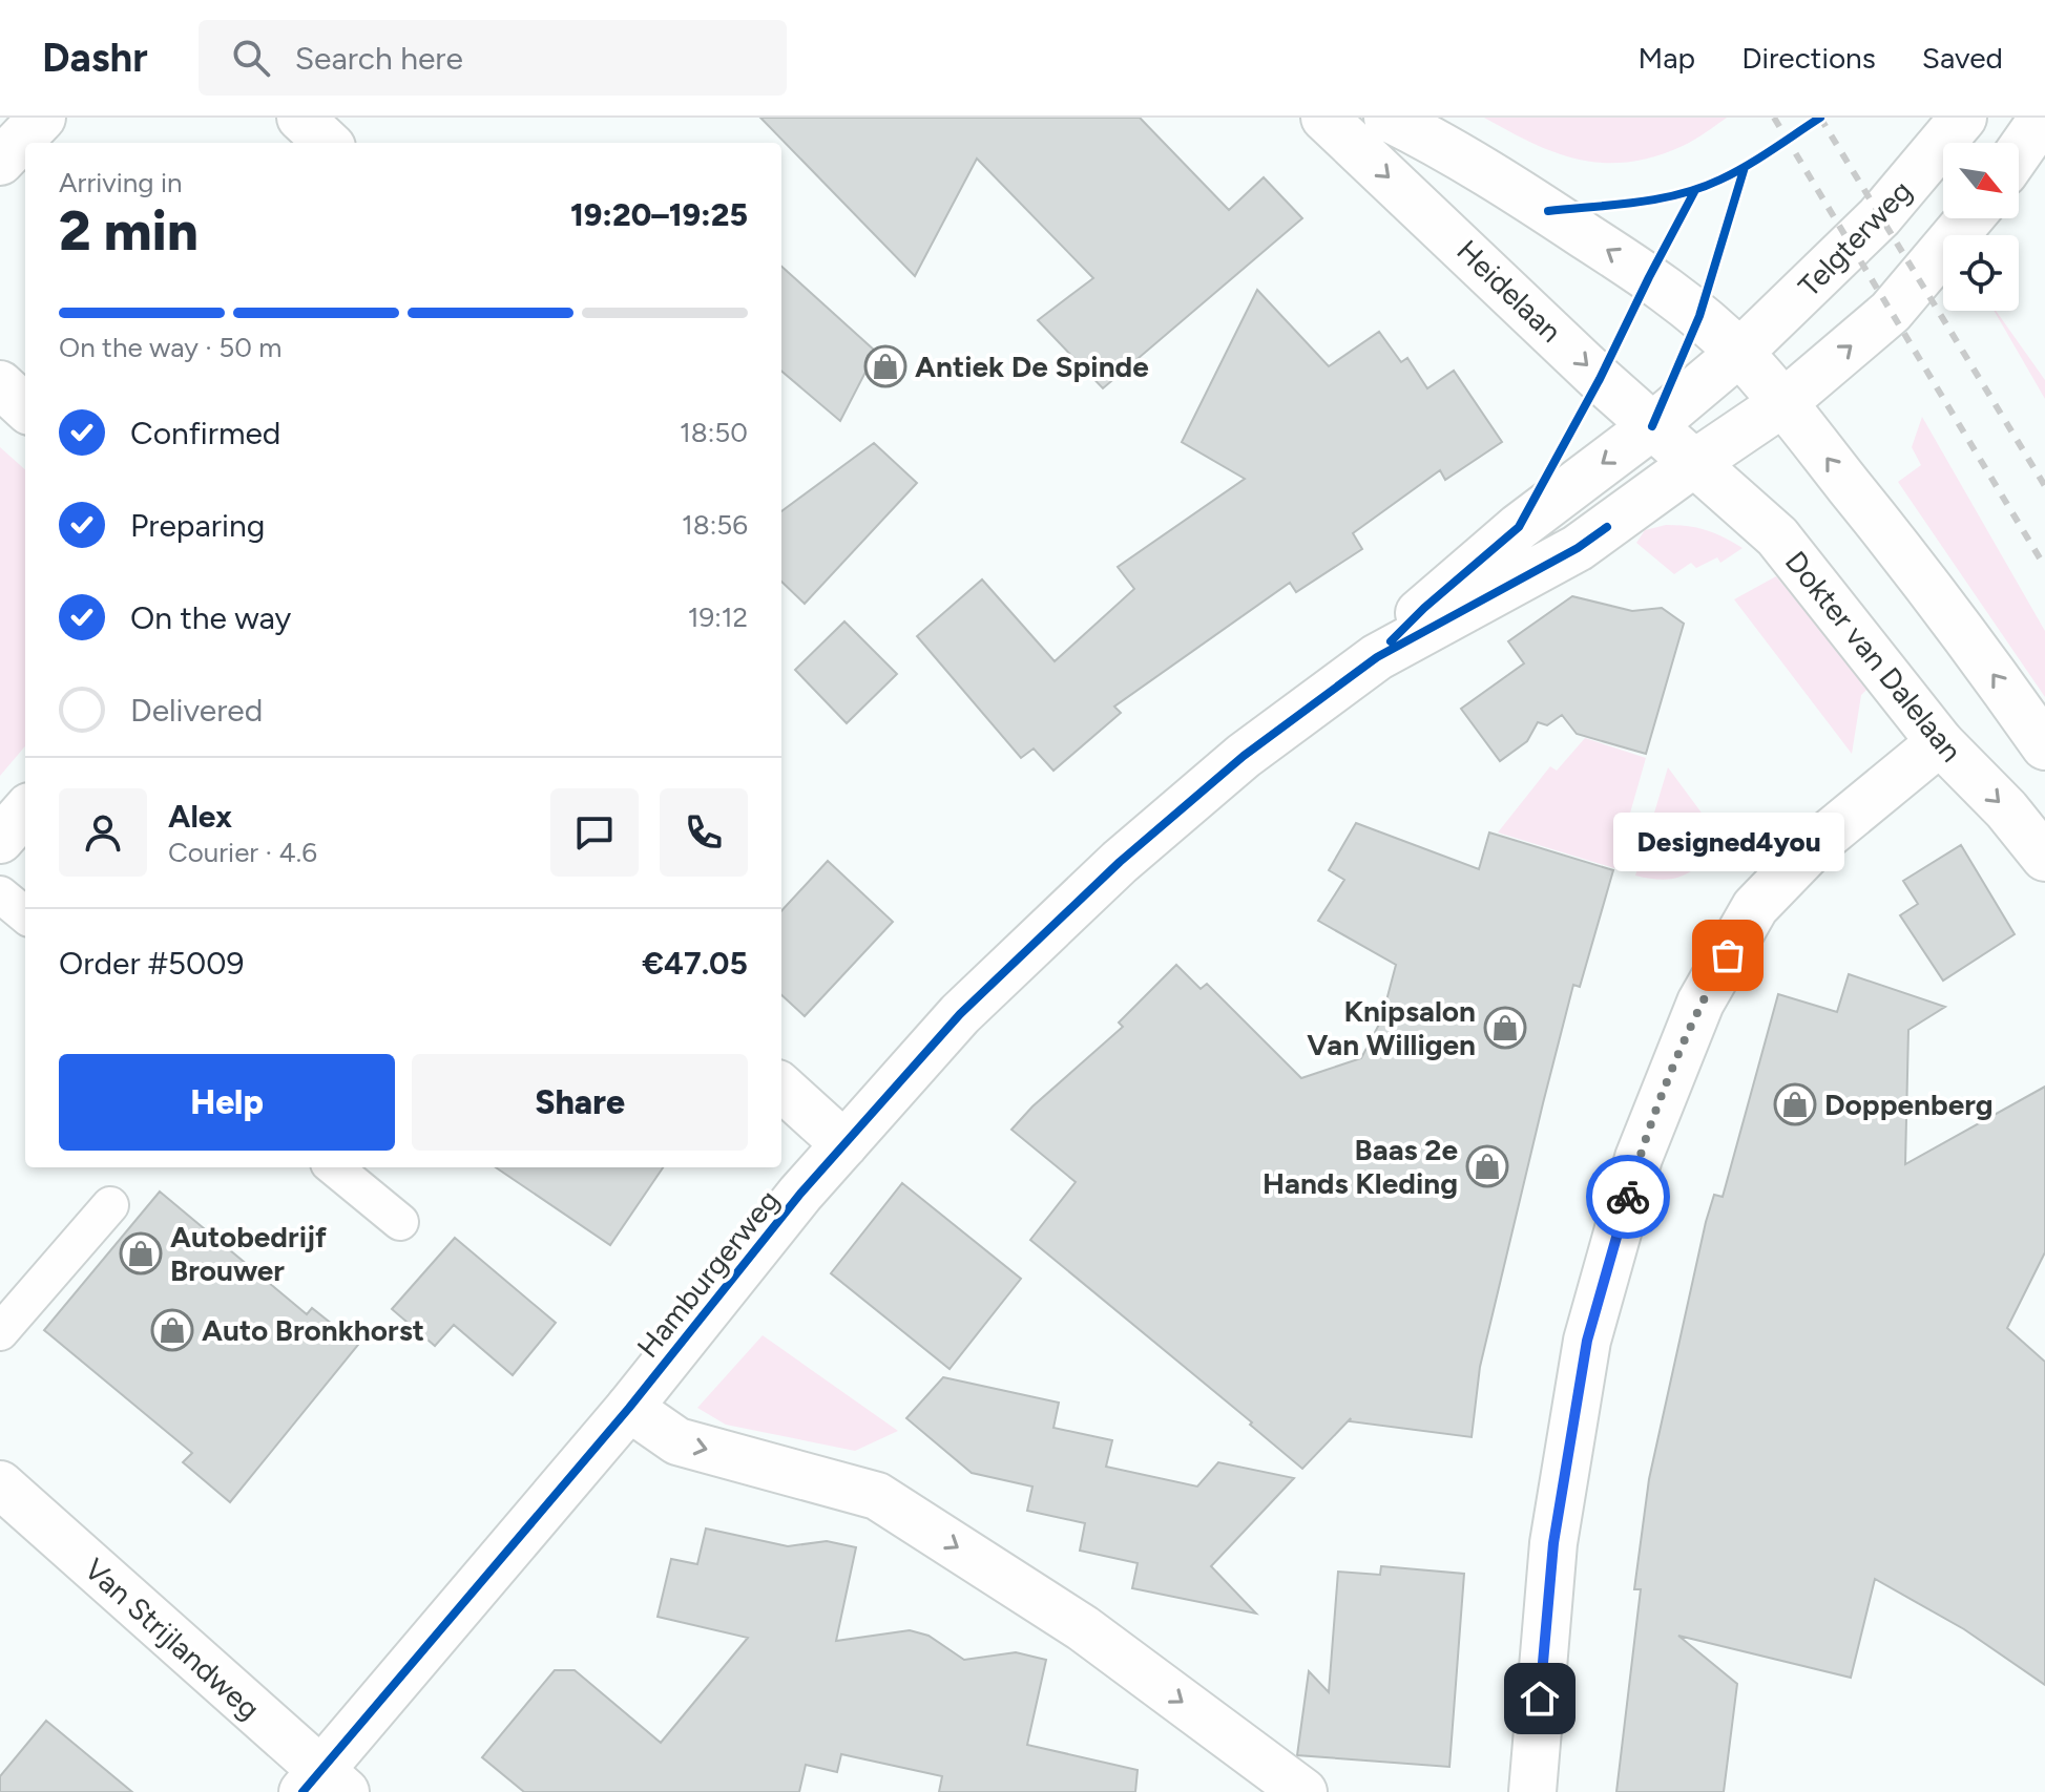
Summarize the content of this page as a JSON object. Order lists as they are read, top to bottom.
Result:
{
  "streets": {
    "street": [
      "Telgterweg",
      "Heidelaan",
      "Dokter van Dalelaan",
      "Hamburgerweg",
      "Van Strijlandweg"
    ]
  },
  "crossings": [
    ["Telgterweg", "Hamburgerweg"],
    ["Heidelaan", "Dokter van Dalelaan"],
    ["Heidelaan", "Hamburgerweg"],
    ["Dokter van Dalelaan", "Hamburgerweg"],
    ["Hamburgerweg", "Van Strijlandweg"]
  ],
  "places": {
    "shop": [
      "Antiek De Spinde",
      "Knipsalon Van Willigen",
      "Doppenberg",
      "Baas 2e Hands Kleding",
      "Autobedrijf Brouwer",
      "Auto Bronkhorst"
    ],
    "other": ["Designed4you"]
  },
  "north": "bottom right",
  "page": {
    "header": "Dashr",
    "search": "Search here",
    "nav": ["Map", "Directions", "Saved"],
    "heading": ["2 min", "Arriving in", "19:20–19:25"],
    "panel": [
      "Alex",
      "Courier · 4.6",
      "Order #5009",
      "€47.05"
    ],
    "bar": "On the way · 50 m",
    "list": [
      ["Confirmed", "18:50"],
      ["Preparing", "18:56"],
      ["On the way", "19:12"],
      "Delivered"
    ],
    "bubble": "Designed4you",
    "buttons": ["Help", "Share"]
  }
}
